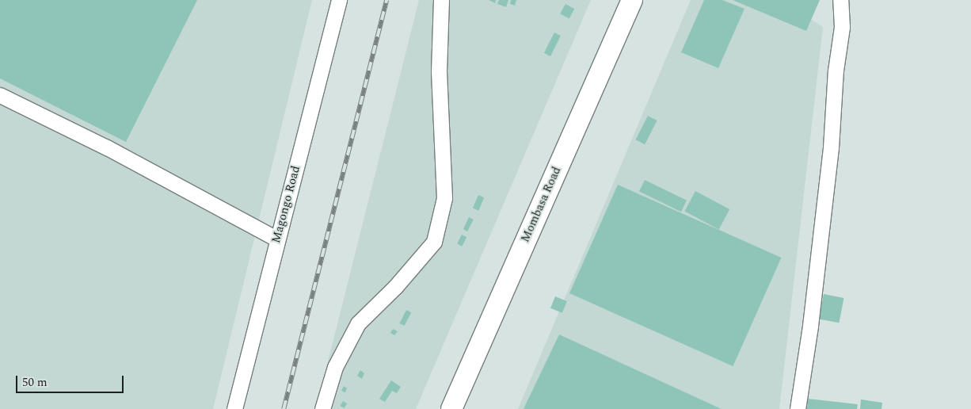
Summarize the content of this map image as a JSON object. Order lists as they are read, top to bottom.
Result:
{
  "streets": {
    "highway": ["Mombasa Road"],
    "street": ["Magongo Road"]
  },
  "scale_bar": "50 m"
}
